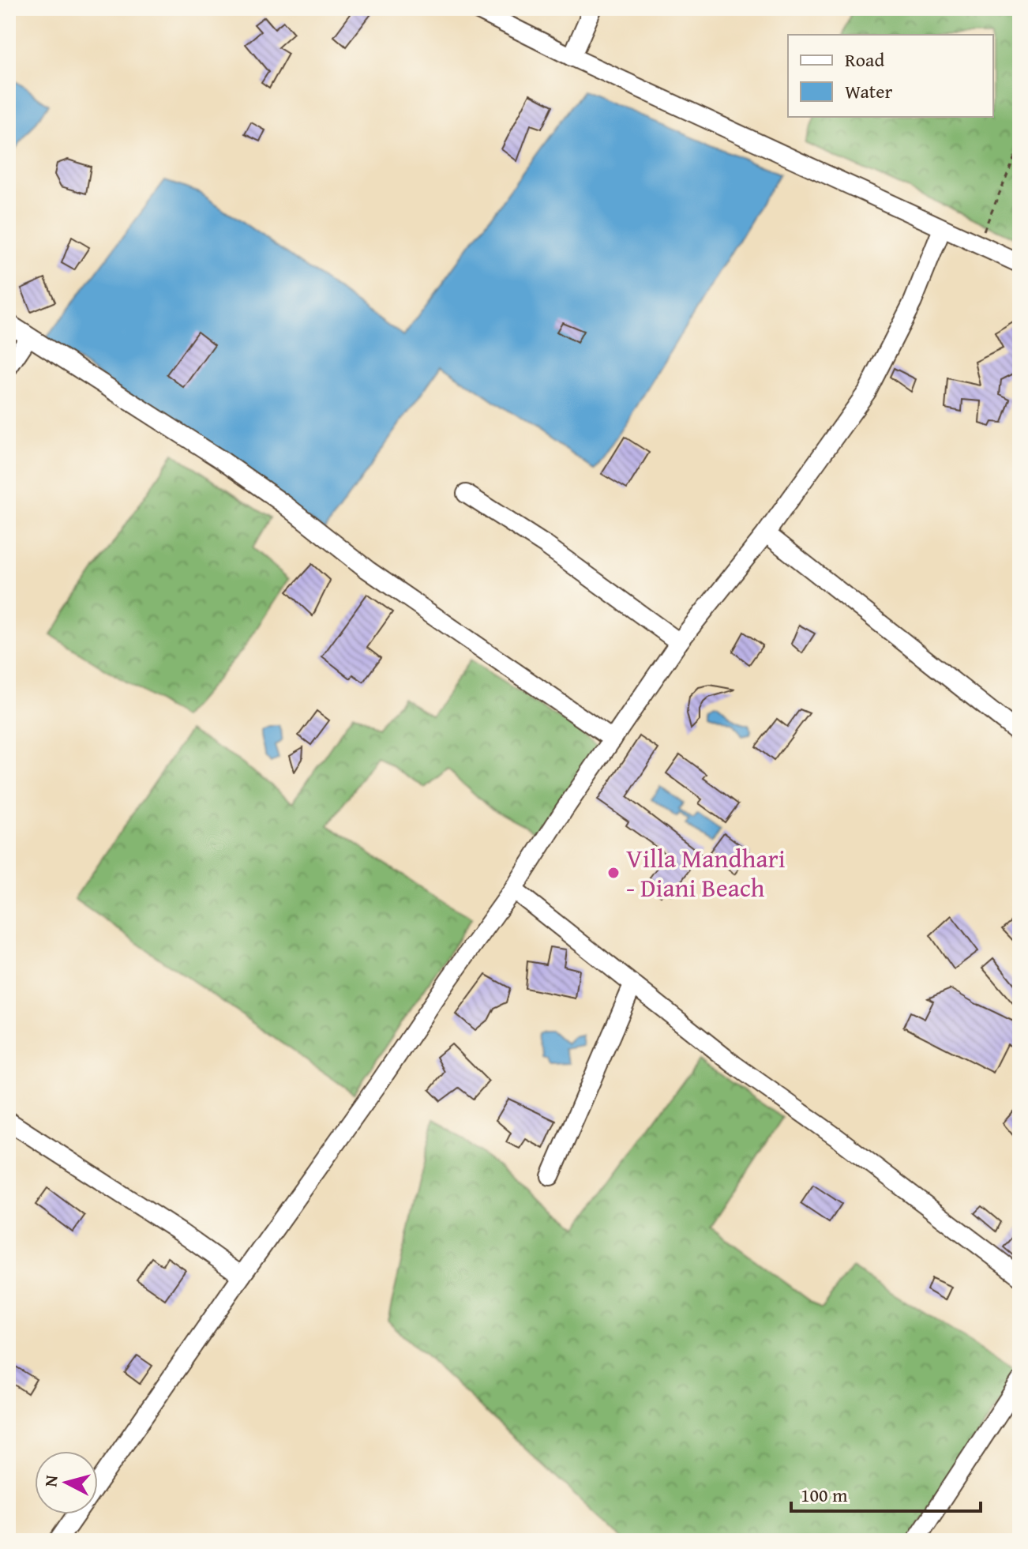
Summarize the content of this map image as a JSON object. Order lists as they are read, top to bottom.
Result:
{
  "places": ["Villa Mandhari - Diani Beach"],
  "legend": ["Road", "Water"],
  "scale_bar": "100 m",
  "north": "left"
}
